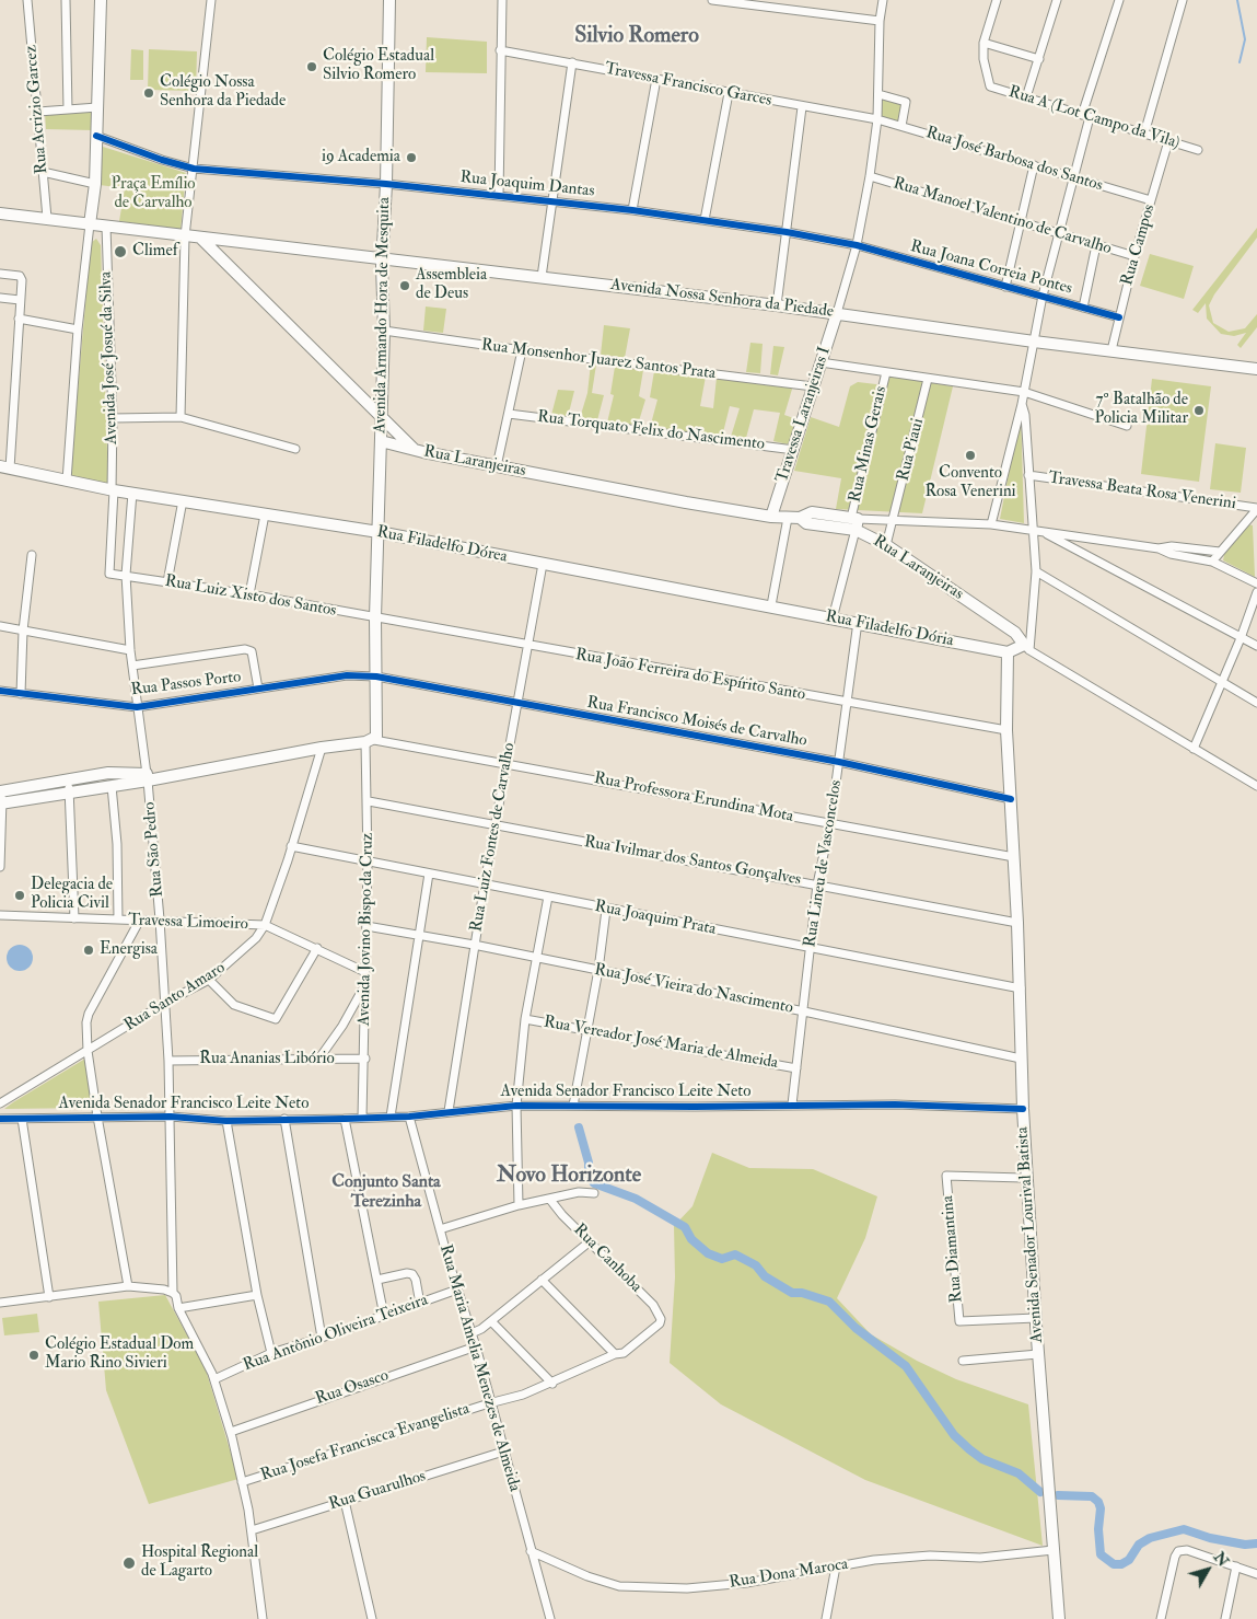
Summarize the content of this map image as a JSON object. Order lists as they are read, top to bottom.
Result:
{
  "streets": {
    "street": [
      "Travessa Francisco Garces",
      "Rua Acrizio Garcez",
      "Rua A (Lot Campo da Vila)",
      "Rua José Barbosa dos Santos",
      "Rua Joaquim Dantas",
      "Rua Manoel Valentino de Carvalho",
      "Rua Campos",
      "Rua Joana Correia Pontes",
      "Avenida Nossa Senhora da Piedade",
      "Avenida Armando Hora de Mesquita",
      "Avenida José Josué da Silva",
      "Rua Monsenhor Juarez Santos Prata",
      "Travessa Laranjeiras I",
      "Rua Torquato Felix do Nascimento",
      "Rua Minas Gerais",
      "Rua Piaui",
      "Rua Laranjeiras",
      "Travessa Beata Rosa Venerini",
      "Rua Filadelfo Dórea",
      "Rua Luiz Xisto dos Santos",
      "Rua Filadelfo Dória",
      "Rua João Ferreira do Espírito Santo",
      "Rua Passos Porto",
      "Rua Francisco Moisés de Carvalho",
      "Rua Professora Erundina Mota",
      "Rua Luiz Fontes de Carvalho",
      "Rua São Pedro",
      "Rua Ivilmar dos Santos Gonçalves",
      "Rua Lineu de Vasconcelos",
      "Rua Joaquim Prata",
      "Travessa Limoeiro",
      "Avenida Jovino Bispo da Cruz",
      "Rua José Vieira do Nascimento",
      "Rua Santo Amaro",
      "Rua Vereador José Maria de Almeida",
      "Rua Ananias Libório",
      "Avenida Senador Francisco Leite Neto",
      "Avenida Senador Lourival Batista",
      "Rua Diamantina",
      "Rua Canhoba",
      "Rua Antônio Oliveira Teixeira",
      "Rua Maria Amelia Menezes de Almeida",
      "Rua Osasco",
      "Rua Josefa Franciscca Evangelista",
      "Rua Guarulhos",
      "Rua Dona Maroca"
    ]
  },
  "crossings": [
    ["Travessa Francisco Garces", "Rua José Barbosa dos Santos"],
    ["Rua Acrizio Garcez", "Avenida Nossa Senhora da Piedade"],
    ["Rua A (Lot Campo da Vila)", "Rua Campos"],
    ["Rua José Barbosa dos Santos", "Rua Campos"],
    ["Rua Joaquim Dantas", "Rua Joana Correia Pontes"],
    ["Rua Joaquim Dantas", "Avenida Armando Hora de Mesquita"],
    ["Rua Manoel Valentino de Carvalho", "Rua Campos"],
    ["Rua Campos", "Rua Joana Correia Pontes"],
    ["Rua Campos", "Avenida Nossa Senhora da Piedade"],
    ["Avenida Nossa Senhora da Piedade", "Avenida Armando Hora de Mesquita"],
    ["Avenida Nossa Senhora da Piedade", "Avenida José Josué da Silva"],
    ["Avenida Nossa Senhora da Piedade", "Travessa Laranjeiras I"],
    ["Avenida Nossa Senhora da Piedade", "Rua Laranjeiras"],
    ["Avenida Armando Hora de Mesquita", "Rua Monsenhor Juarez Santos Prata"],
    ["Avenida Armando Hora de Mesquita", "Rua Laranjeiras"],
    ["Avenida Armando Hora de Mesquita", "Rua Filadelfo Dórea"],
    ["Avenida Armando Hora de Mesquita", "Avenida Jovino Bispo da Cruz"],
    ["Avenida José Josué da Silva", "Rua Filadelfo Dórea"],
    ["Avenida José Josué da Silva", "Rua Luiz Xisto dos Santos"],
    ["Avenida José Josué da Silva", "Rua São Pedro"],
    ["Rua Monsenhor Juarez Santos Prata", "Travessa Laranjeiras I"],
    ["Travessa Laranjeiras I", "Rua Torquato Felix do Nascimento"],
    ["Travessa Laranjeiras I", "Rua Laranjeiras"],
    ["Rua Minas Gerais", "Rua Laranjeiras"],
    ["Rua Minas Gerais", "Rua Filadelfo Dória"],
    ["Rua Piaui", "Rua Laranjeiras"],
    ["Rua Filadelfo Dórea", "Rua Filadelfo Dória"],
    ["Rua Filadelfo Dórea", "Rua Luiz Fontes de Carvalho"],
    ["Rua Filadelfo Dórea", "Rua São Pedro"],
    ["Rua Filadelfo Dórea", "Avenida Jovino Bispo da Cruz"],
    ["Rua Luiz Xisto dos Santos", "Rua João Ferreira do Espírito Santo"],
    ["Rua Luiz Xisto dos Santos", "Rua São Pedro"],
    ["Rua Luiz Xisto dos Santos", "Avenida Jovino Bispo da Cruz"],
    ["Rua Filadelfo Dória", "Rua Lineu de Vasconcelos"],
    ["Rua Filadelfo Dória", "Avenida Senador Lourival Batista"],
    ["Rua João Ferreira do Espírito Santo", "Rua Luiz Fontes de Carvalho"],
    ["Rua João Ferreira do Espírito Santo", "Rua Lineu de Vasconcelos"],
    ["Rua João Ferreira do Espírito Santo", "Avenida Jovino Bispo da Cruz"],
    ["Rua João Ferreira do Espírito Santo", "Avenida Senador Lourival Batista"],
    ["Rua Passos Porto", "Rua Francisco Moisés de Carvalho"],
    ["Rua Passos Porto", "Rua São Pedro"],
    ["Rua Passos Porto", "Avenida Jovino Bispo da Cruz"],
    ["Rua Francisco Moisés de Carvalho", "Rua Luiz Fontes de Carvalho"],
    ["Rua Francisco Moisés de Carvalho", "Rua Lineu de Vasconcelos"],
    ["Rua Francisco Moisés de Carvalho", "Avenida Jovino Bispo da Cruz"],
    ["Rua Francisco Moisés de Carvalho", "Avenida Senador Lourival Batista"],
    ["Rua Professora Erundina Mota", "Rua Luiz Fontes de Carvalho"],
    ["Rua Professora Erundina Mota", "Rua Lineu de Vasconcelos"],
    ["Rua Professora Erundina Mota", "Avenida Jovino Bispo da Cruz"],
    ["Rua Professora Erundina Mota", "Avenida Senador Lourival Batista"],
    ["Rua Luiz Fontes de Carvalho", "Rua Ivilmar dos Santos Gonçalves"],
    ["Rua Luiz Fontes de Carvalho", "Rua Joaquim Prata"],
    ["Rua Luiz Fontes de Carvalho", "Rua José Vieira do Nascimento"],
    ["Rua Luiz Fontes de Carvalho", "Avenida Senador Francisco Leite Neto"],
    ["Rua São Pedro", "Travessa Limoeiro"],
    ["Rua São Pedro", "Rua Santo Amaro"],
    ["Rua São Pedro", "Rua Ananias Libório"],
    ["Rua São Pedro", "Avenida Senador Francisco Leite Neto"],
    ["Rua São Pedro", "Rua Antônio Oliveira Teixeira"],
    ["Rua São Pedro", "Rua Osasco"],
    ["Rua São Pedro", "Rua Josefa Franciscca Evangelista"],
    ["Rua São Pedro", "Rua Guarulhos"],
    ["Rua Ivilmar dos Santos Gonçalves", "Rua Lineu de Vasconcelos"],
    ["Rua Ivilmar dos Santos Gonçalves", "Avenida Jovino Bispo da Cruz"],
    ["Rua Ivilmar dos Santos Gonçalves", "Avenida Senador Lourival Batista"],
    ["Rua Lineu de Vasconcelos", "Rua Joaquim Prata"],
    ["Rua Lineu de Vasconcelos", "Rua José Vieira do Nascimento"],
    ["Rua Lineu de Vasconcelos", "Rua Vereador José Maria de Almeida"],
    ["Rua Lineu de Vasconcelos", "Avenida Senador Francisco Leite Neto"],
    ["Rua Joaquim Prata", "Avenida Jovino Bispo da Cruz"],
    ["Rua Joaquim Prata", "Rua Santo Amaro"],
    ["Rua Joaquim Prata", "Avenida Senador Lourival Batista"],
    ["Travessa Limoeiro", "Avenida Jovino Bispo da Cruz"],
    ["Travessa Limoeiro", "Rua Santo Amaro"],
    ["Avenida Jovino Bispo da Cruz", "Rua José Vieira do Nascimento"],
    ["Avenida Jovino Bispo da Cruz", "Rua Ananias Libório"],
    ["Avenida Jovino Bispo da Cruz", "Avenida Senador Francisco Leite Neto"],
    ["Rua José Vieira do Nascimento", "Avenida Senador Lourival Batista"],
    ["Avenida Senador Francisco Leite Neto", "Avenida Senador Lourival Batista"],
    ["Avenida Senador Francisco Leite Neto", "Rua Maria Amelia Menezes de Almeida"],
    ["Avenida Senador Lourival Batista", "Rua Diamantina"],
    ["Avenida Senador Lourival Batista", "Rua Dona Maroca"],
    ["Rua Canhoba", "Rua Josefa Franciscca Evangelista"],
    ["Rua Antônio Oliveira Teixeira", "Rua Maria Amelia Menezes de Almeida"],
    ["Rua Maria Amelia Menezes de Almeida", "Rua Osasco"],
    ["Rua Maria Amelia Menezes de Almeida", "Rua Josefa Franciscca Evangelista"],
    ["Rua Maria Amelia Menezes de Almeida", "Rua Guarulhos"],
    ["Rua Maria Amelia Menezes de Almeida", "Rua Dona Maroca"]
  ],
  "districts": ["Silvio Romero", "Novo Horizonte", "Conjunto Santa Terezinha"],
  "parks": ["Praça Emílio de Carvalho"],
  "places": [
    "Colégio Estadual Silvio Romero",
    "Colégio Nossa Senhora da Piedade",
    "i9 Academia",
    "Climef",
    "Assembleia de Deus",
    "7º Batalhão de Policia Militar",
    "Convento Rosa Venerini",
    "Delegacia de Policia Civil",
    "Energisa",
    "Colégio Estadual Dom Mario Rino Sivieri",
    "Hospital Regional de Lagarto"
  ],
  "north": "top right"
}
